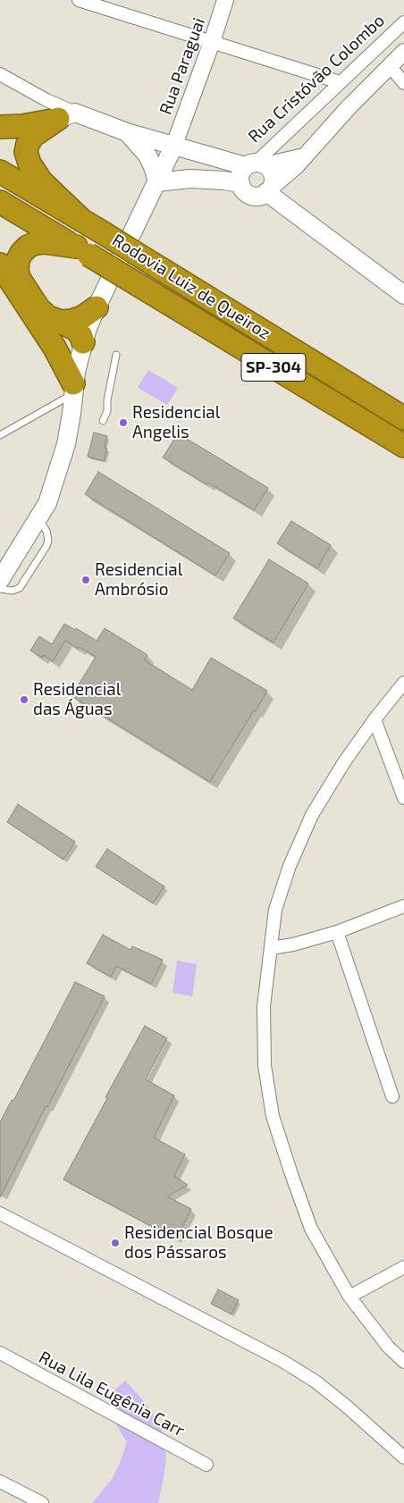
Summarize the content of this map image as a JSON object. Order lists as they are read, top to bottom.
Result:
{
  "streets": {
    "highway": ["Rodovia Luiz de Queiroz", "SP-304"],
    "street": ["Rua Paraguai", "Rua Cristóvão Colombo", "Rua Lila Eugênia Carr"]
  },
  "places": [
    "Residencial Angelis",
    "Residencial Ambrósio",
    "Residencial das Águas",
    "Residencial Bosque dos Pássaros"
  ]
}
